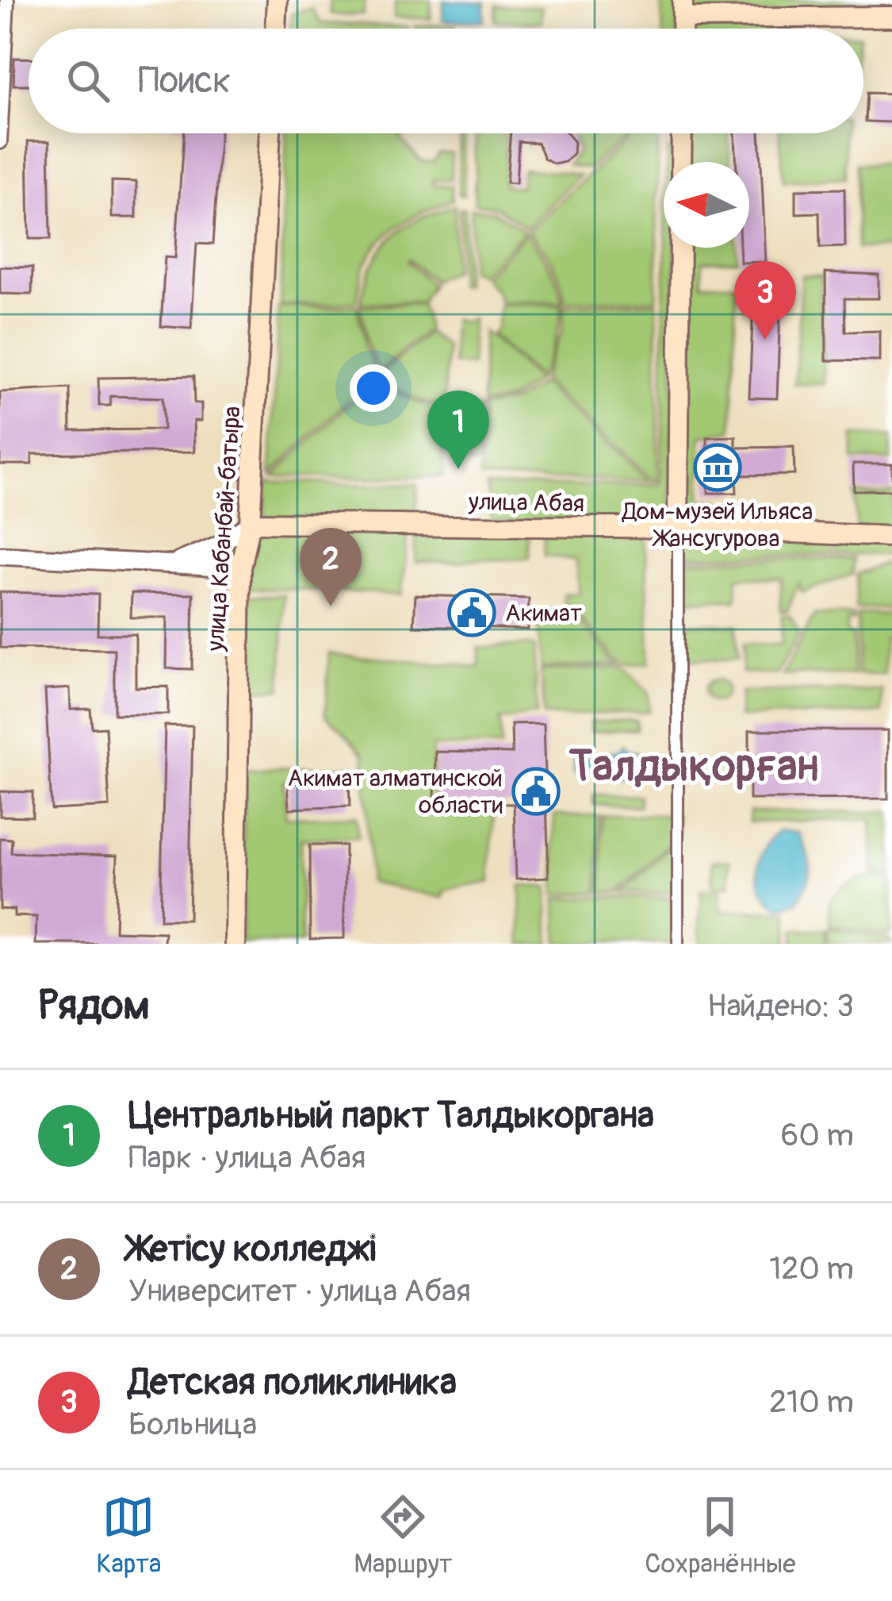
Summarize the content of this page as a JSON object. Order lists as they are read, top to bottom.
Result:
{
  "streets": {
    "main road": ["улица Абая", "улица Кабанбай-батыра"]
  },
  "crossings": [
    ["улица Абая", "улица Кабанбай-батыра"]
  ],
  "districts": ["Талдықорған"],
  "places": {
    "museum": ["Дом-музей Ильяса Жансугурова"],
    "public building": ["Акимат", "Акимат алматинской области"]
  },
  "north": "left",
  "page": {
    "search": "Поиск",
    "pins": ["3", "1", "2"],
    "heading": ["Рядом", "Найдено: 3"],
    "list": [
      {
        "mark": "1",
        "name": "Центральный паркт Талдыкоргана",
        "note": "Парк · улица Абая",
        "value": "60 m"
      },
      {
        "mark": "2",
        "name": "Жетісу колледжі",
        "note": "Университет · улица Абая",
        "value": "120 m"
      },
      {
        "mark": "3",
        "name": "Детская поликлиника",
        "note": "Больница",
        "value": "210 m"
      }
    ],
    "nav": ["Карта", "Маршрут", "Сохранённые"]
  }
}
